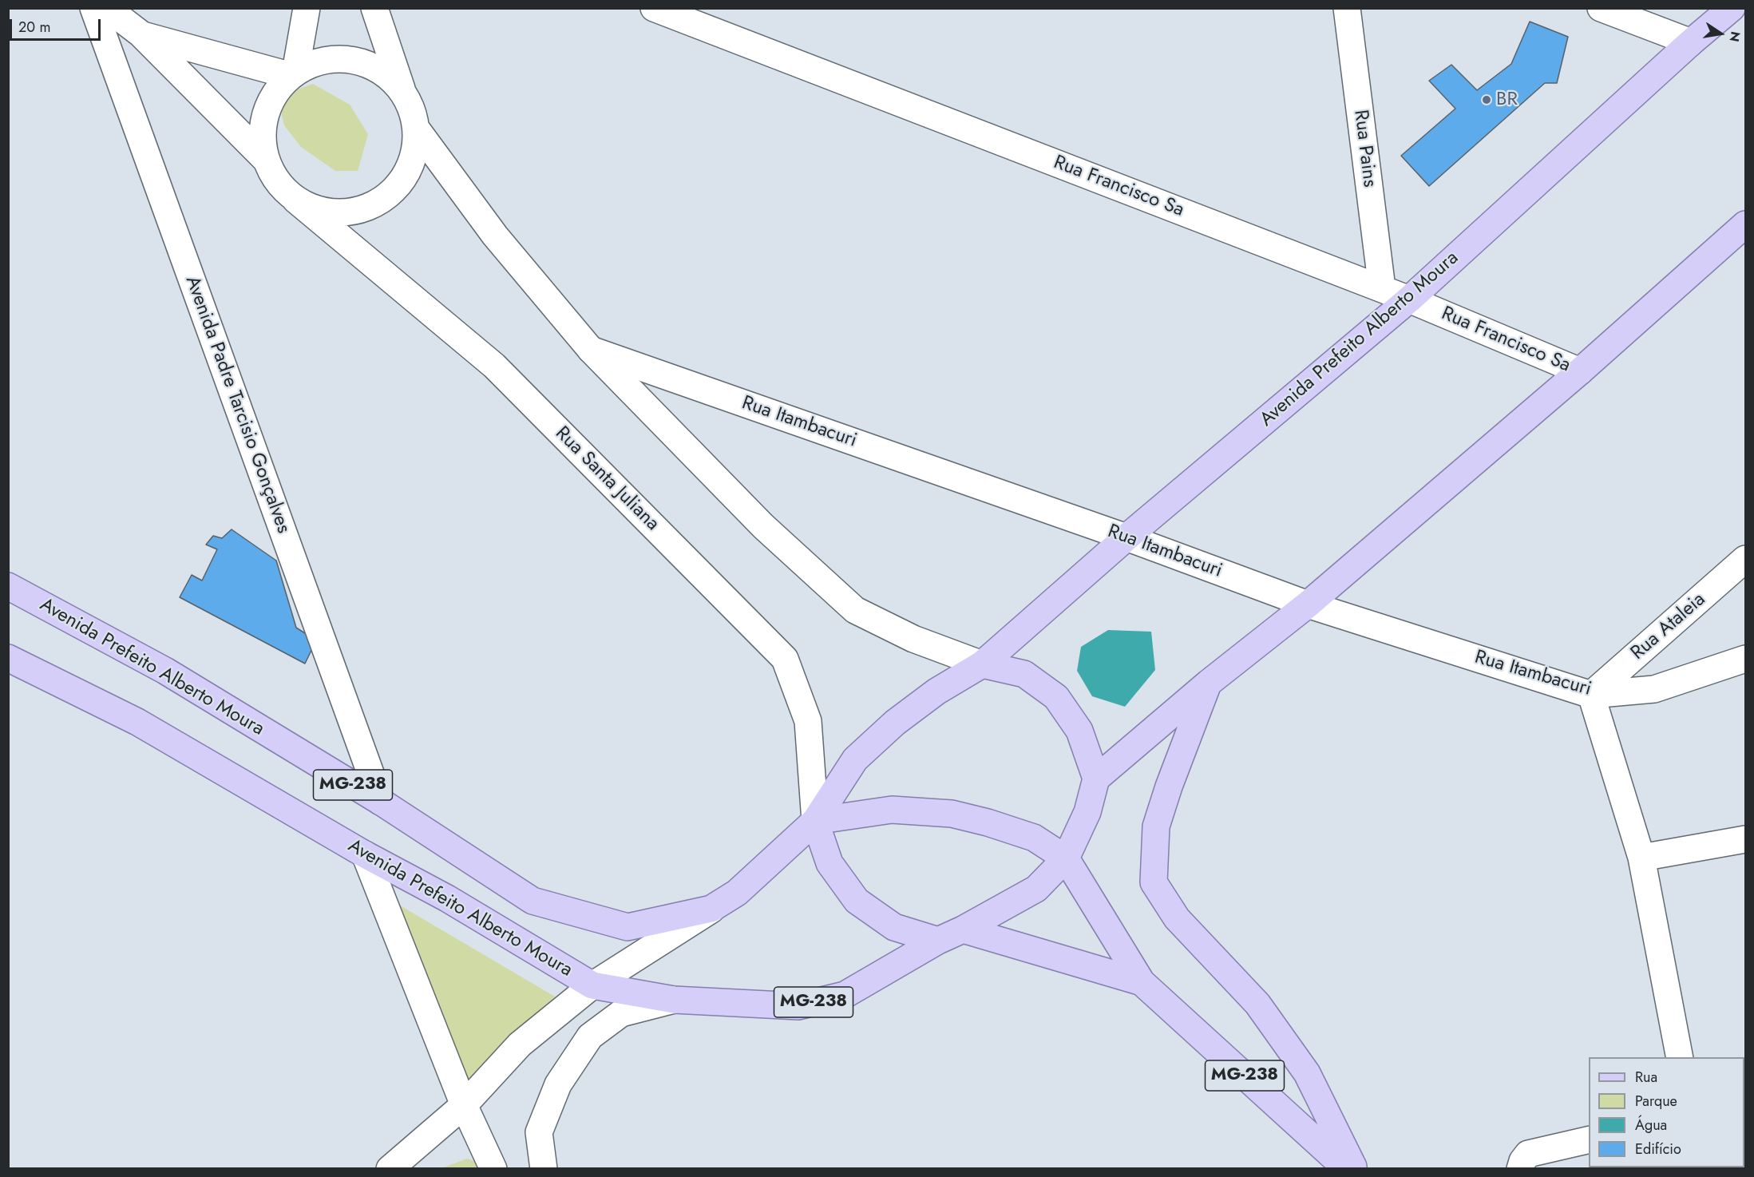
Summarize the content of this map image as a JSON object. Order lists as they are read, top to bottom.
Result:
{
  "streets": {
    "main road": ["Avenida Prefeito Alberto Moura", "MG-238"],
    "street": [
      "Rua Pains",
      "Rua Francisco Sa",
      "Avenida Padre Tarcisio Gonçalves",
      "Rua Itambacuri",
      "Rua Santa Juliana",
      "Rua Ataleia"
    ]
  },
  "crossings": [
    ["Rua Pains", "Rua Francisco Sa"],
    ["Rua Francisco Sa", "Avenida Prefeito Alberto Moura"],
    ["Avenida Prefeito Alberto Moura", "Avenida Padre Tarcisio Gonçalves"],
    ["Avenida Prefeito Alberto Moura", "Rua Itambacuri"],
    ["Avenida Prefeito Alberto Moura", "Rua Santa Juliana"],
    ["Avenida Prefeito Alberto Moura", "MG-238"],
    ["Rua Itambacuri", "Rua Ataleia"]
  ],
  "places": ["BR"],
  "legend": [
    "Rua",
    "Parque",
    "Água",
    "Edifício"
  ],
  "scale_bar": "20 m",
  "north": "right"
}
